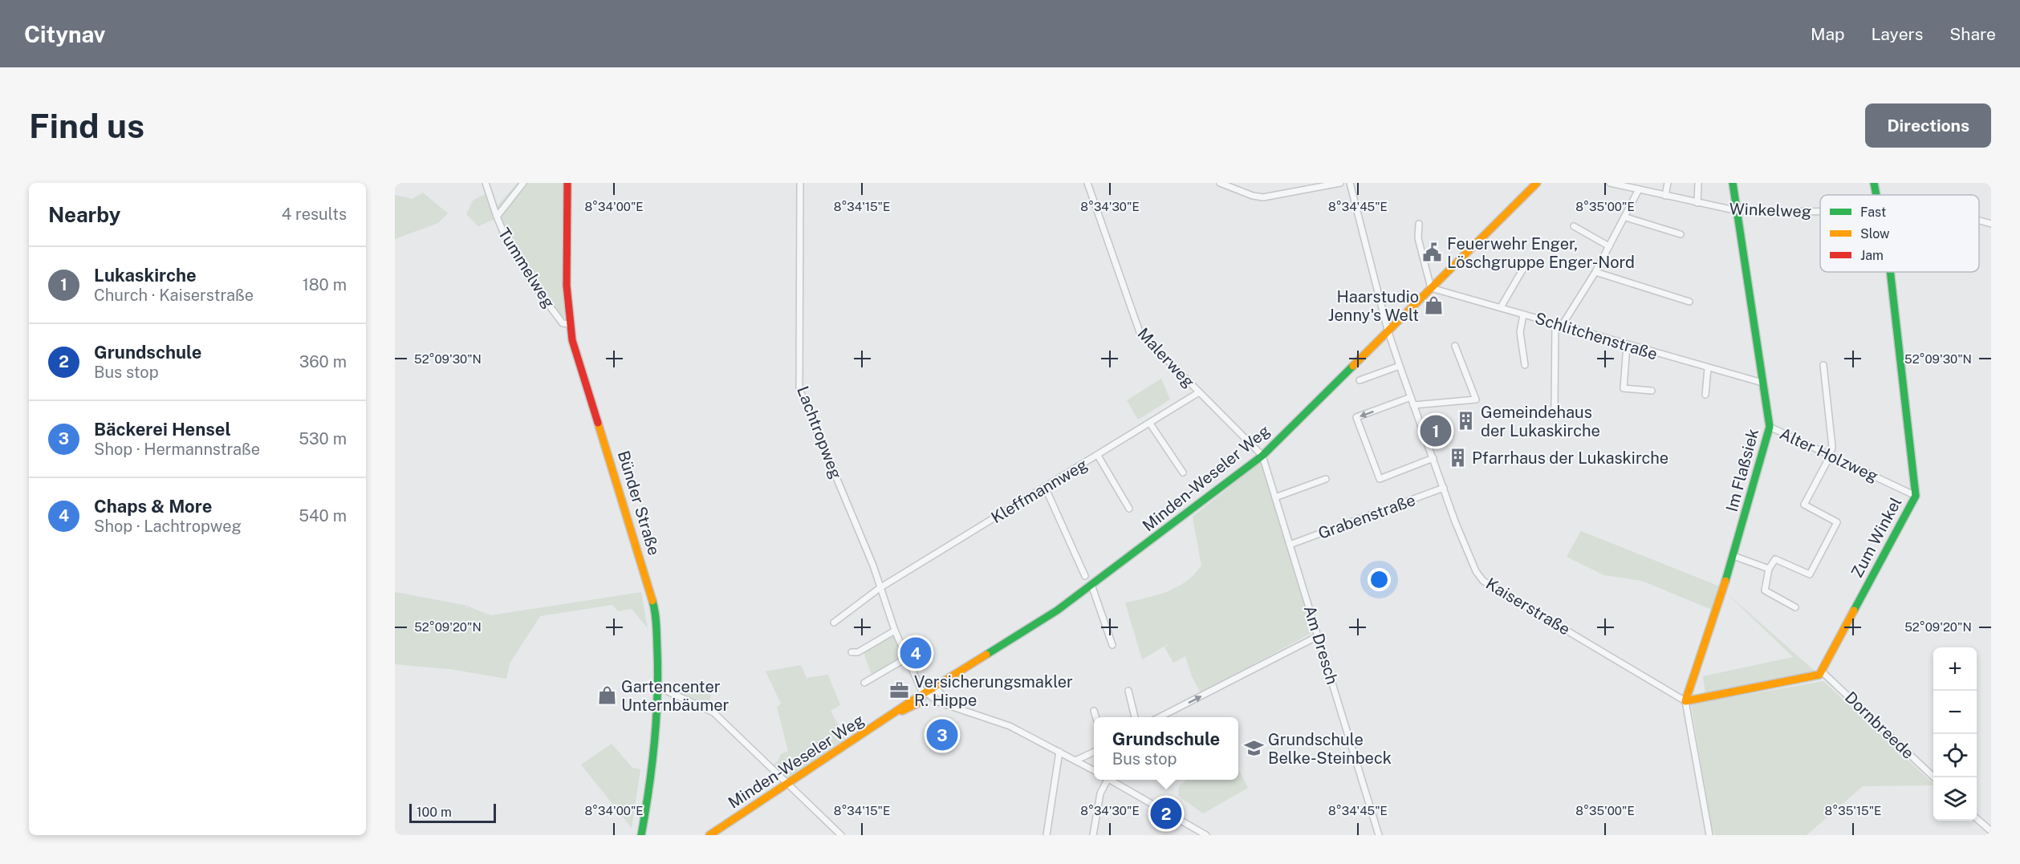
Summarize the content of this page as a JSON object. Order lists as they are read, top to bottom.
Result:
{
  "streets": {
    "street": [
      "Winkelweg",
      "Tummelweg",
      "Schlitchenstraße",
      "Malerweg",
      "Lachtropweg",
      "Alter Holzweg",
      "Im Flaßsiek",
      "Minden-Weseler Weg",
      "Kleffmannweg",
      "Bünder Straße",
      "Grabenstraße",
      "Zum Winkel",
      "Kaiserstraße",
      "Am Dresch",
      "Dornbreede"
    ]
  },
  "crossings": [
    ["Winkelweg", "Im Flaßsiek"],
    ["Tummelweg", "Bünder Straße"],
    ["Schlitchenstraße", "Im Flaßsiek"],
    ["Schlitchenstraße", "Minden-Weseler Weg"],
    ["Malerweg", "Minden-Weseler Weg"],
    ["Malerweg", "Kleffmannweg"],
    ["Malerweg", "Am Dresch"],
    ["Lachtropweg", "Minden-Weseler Weg"],
    ["Lachtropweg", "Kleffmannweg"],
    ["Alter Holzweg", "Im Flaßsiek"],
    ["Alter Holzweg", "Zum Winkel"],
    ["Im Flaßsiek", "Kaiserstraße"],
    ["Minden-Weseler Weg", "Kaiserstraße"],
    ["Minden-Weseler Weg", "Am Dresch"],
    ["Grabenstraße", "Kaiserstraße"],
    ["Grabenstraße", "Am Dresch"],
    ["Zum Winkel", "Dornbreede"]
  ],
  "places": {
    "public building": ["Feuerwehr Enger, Löschgruppe Enger-Nord"],
    "shop": ["Haarstudio Jenny's Welt", "Gartencenter Unternbäumer"],
    "building": ["Gemeindehaus der Lukaskirche", "Pfarrhaus der Lukaskirche"],
    "office": ["Versicherungsmakler R. Hippe"],
    "school or university": ["Grundschule Belke-Steinbeck"]
  },
  "legend": ["Fast", "Slow", "Jam"],
  "scale_bar": "100 m",
  "page": {
    "header": "Citynav",
    "nav": ["Map", "Layers", "Share"],
    "buttons": "Directions",
    "title": "Find us",
    "heading": ["Nearby", "4 results"],
    "list": [
      {
        "mark": "1",
        "name": "Lukaskirche",
        "note": "Church · Kaiserstraße",
        "value": "180 m"
      },
      {
        "mark": "2",
        "name": "Grundschule",
        "note": "Bus stop",
        "value": "360 m"
      },
      {
        "mark": "3",
        "name": "Bäckerei Hensel",
        "note": "Shop · Hermannstraße",
        "value": "530 m"
      },
      {
        "mark": "4",
        "name": "Chaps & More",
        "note": "Shop · Lachtropweg",
        "value": "540 m"
      }
    ],
    "pins": [
      "1",
      "4",
      "3",
      "2"
    ],
    "map_buttons": ["+", "−"],
    "popup": ["Grundschule", "Bus stop"],
    "scale": "100 m"
  },
  "coordinates": [
    "8°34'00\"E",
    "8°34'15\"E",
    "8°34'30\"E",
    "8°34'45\"E",
    "8°35'00\"E",
    "52°09'30\"N",
    "52°09'20\"N",
    "8°35'15\"E"
  ]
}
